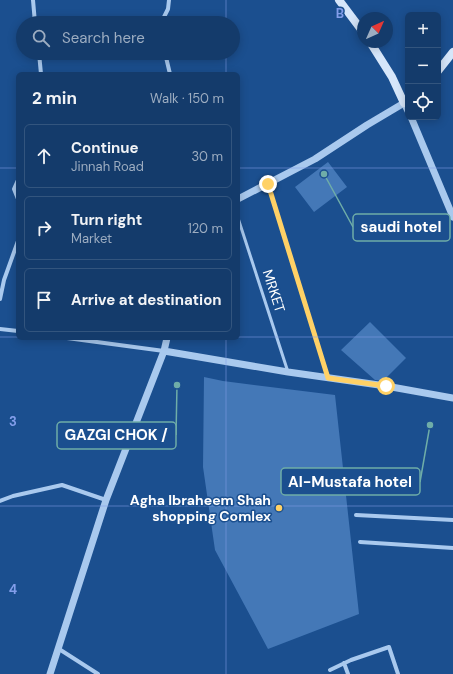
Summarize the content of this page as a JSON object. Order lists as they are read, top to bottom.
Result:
{
  "streets": {
    "lane": ["MRKET"]
  },
  "places": [
    "saudi hotel",
    "GAZGI CHOK /",
    "Al-Mustafa hotel",
    "Agha Ibraheem Shah shopping Comlex"
  ],
  "north": "top right",
  "page": {
    "map_buttons": ["+", "−"],
    "search": "Search here",
    "heading": ["2 min", "Walk · 150 m"],
    "list": [
      ["Continue", "Jinnah Road", "30 m"],
      ["Turn right", "Market", "120 m"],
      "Arrive at destination"
    ]
  },
  "grid": {
    "columns": ["B"],
    "rows": ["3", "4"]
  }
}
